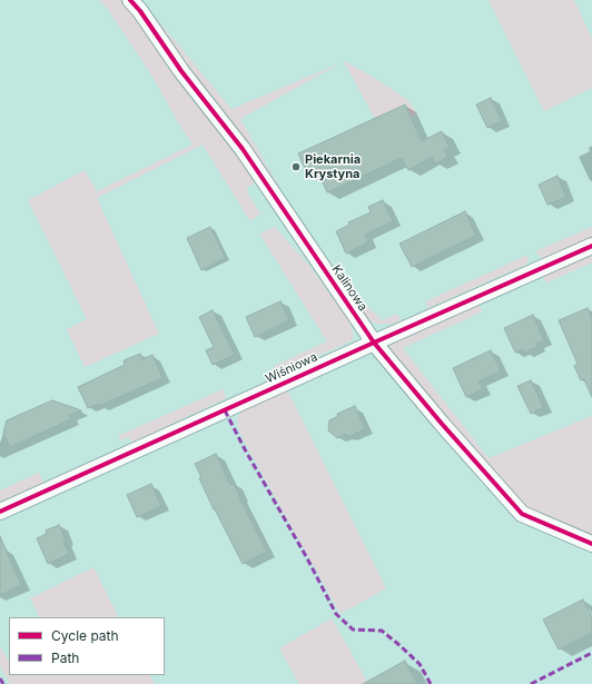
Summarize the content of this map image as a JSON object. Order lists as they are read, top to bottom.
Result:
{
  "streets": {
    "street": ["Kalinowa", "Wiśniowa"]
  },
  "crossings": [
    ["Kalinowa", "Wiśniowa"]
  ],
  "places": ["Piekarnia Krystyna"],
  "legend": ["Cycle path", "Path"]
}
